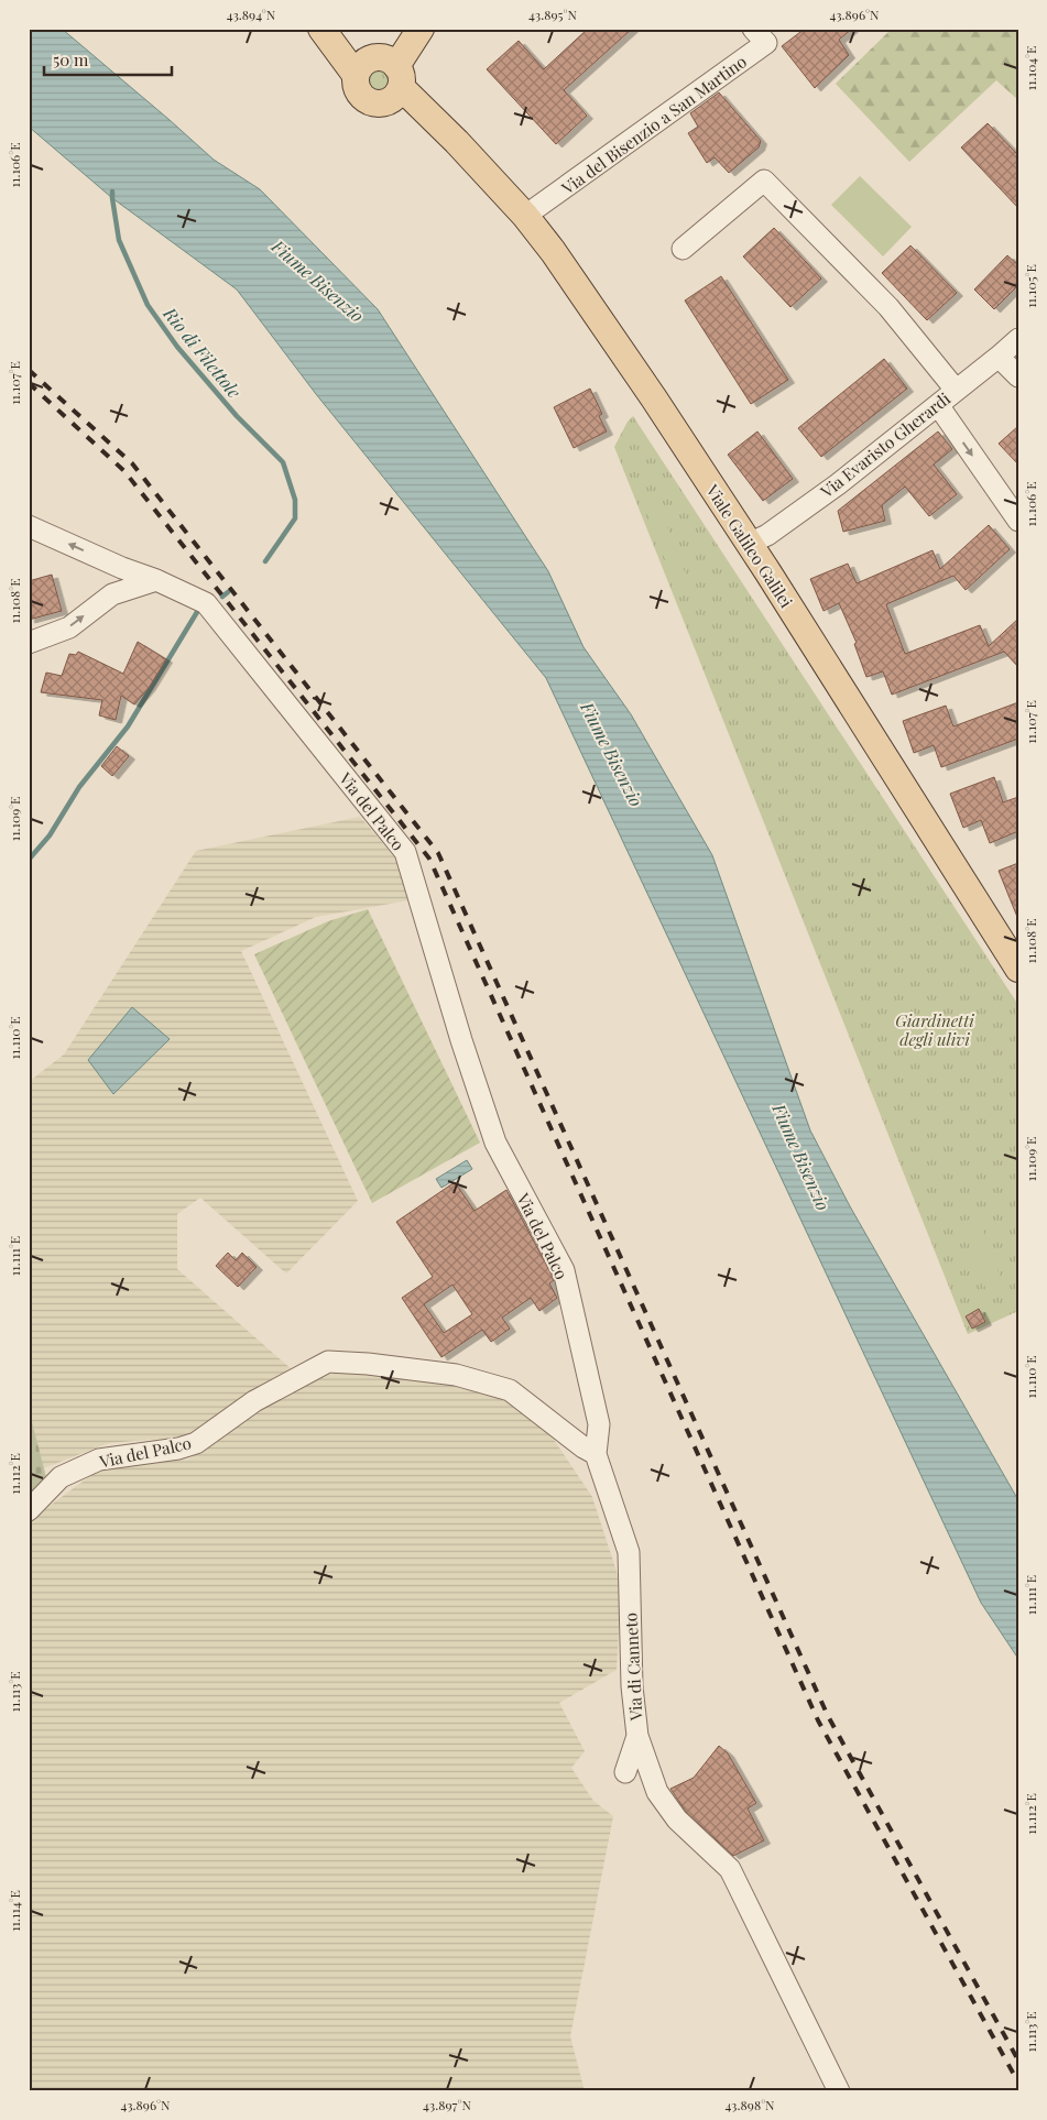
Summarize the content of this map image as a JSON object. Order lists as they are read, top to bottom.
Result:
{
  "streets": {
    "main road": ["Viale Galileo Galilei"],
    "street": [
      "Via del Bisenzio a San Martino",
      "Via Evaristo Gherardi",
      "Via del Palco",
      "Via di Canneto"
    ]
  },
  "crossings": [
    ["Via del Bisenzio a San Martino", "Viale Galileo Galilei"],
    ["Via Evaristo Gherardi", "Viale Galileo Galilei"],
    ["Via del Palco", "Via di Canneto"]
  ],
  "water": ["Fiume Bisenzio", "Rio di Filettole"],
  "parks": ["Giardinetti degli ulivi"],
  "scale_bar": "50 m",
  "coordinates": [
    "43.894°N",
    "43.895°N",
    "43.896°N",
    "11.104°E",
    "11.106°E",
    "11.105°E",
    "11.107°E",
    "11.108°E",
    "11.109°E",
    "11.110°E",
    "11.111°E",
    "11.112°E",
    "11.113°E",
    "11.114°E",
    "43.897°N",
    "43.898°N"
  ]
}
